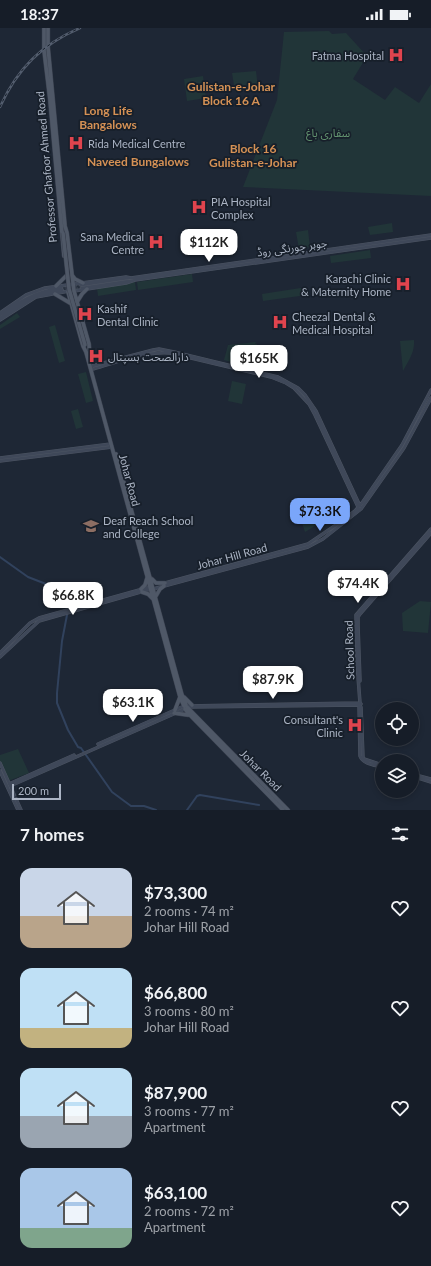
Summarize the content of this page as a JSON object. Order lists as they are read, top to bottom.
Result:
{
  "streets": {
    "main road": ["Professor Ghafoor Ahmed Road", "Johar Road"],
    "street": ["جوہر چورنگی روڈ", "Johar Hill Road", "School Road"]
  },
  "crossings": [
    ["Professor Ghafoor Ahmed Road", "جوہر چورنگی روڈ"],
    ["Professor Ghafoor Ahmed Road", "Johar Road"],
    ["جوہر چورنگی روڈ", "Johar Road"],
    ["Johar Road", "Johar Hill Road"]
  ],
  "districts": [
    "Gulistan-e-Johar Block 16 A",
    "Long Life Bangalows",
    "Block 16 Gulistan-e-Johar",
    "Naveed Bungalows"
  ],
  "parks": ["سفاری باغ"],
  "places": {
    "hospital": [
      "Fatma Hospital",
      "Rida Medical Centre",
      "PIA Hospital Complex",
      "Sana Medical Centre",
      "Karachi Clinic & Maternity Home",
      "Kashif Dental Clinic",
      "Cheezal Dental & Medical Hospital",
      "دارالصحت ہسپتال",
      "Consultant's Clinic"
    ],
    "school or university": ["Deaf Reach School and College"]
  },
  "scale_bar": "200 m",
  "page": {
    "status": "18:37",
    "price": [
      "$112K",
      "$165K",
      "$73.3K",
      "$74.4K",
      "$66.8K",
      "$87.9K",
      "$63.1K"
    ],
    "scale": "200 m",
    "heading": "7 homes",
    "list": [
      {
        "name": "$73,300",
        "note": "2 rooms · 74 m² · Johar Hill Road"
      },
      {
        "name": "$66,800",
        "note": "3 rooms · 80 m² · Johar Hill Road"
      },
      {
        "name": "$87,900",
        "note": "3 rooms · 77 m² · Apartment"
      },
      {
        "name": "$63,100",
        "note": "2 rooms · 72 m² · Apartment"
      }
    ]
  }
}
